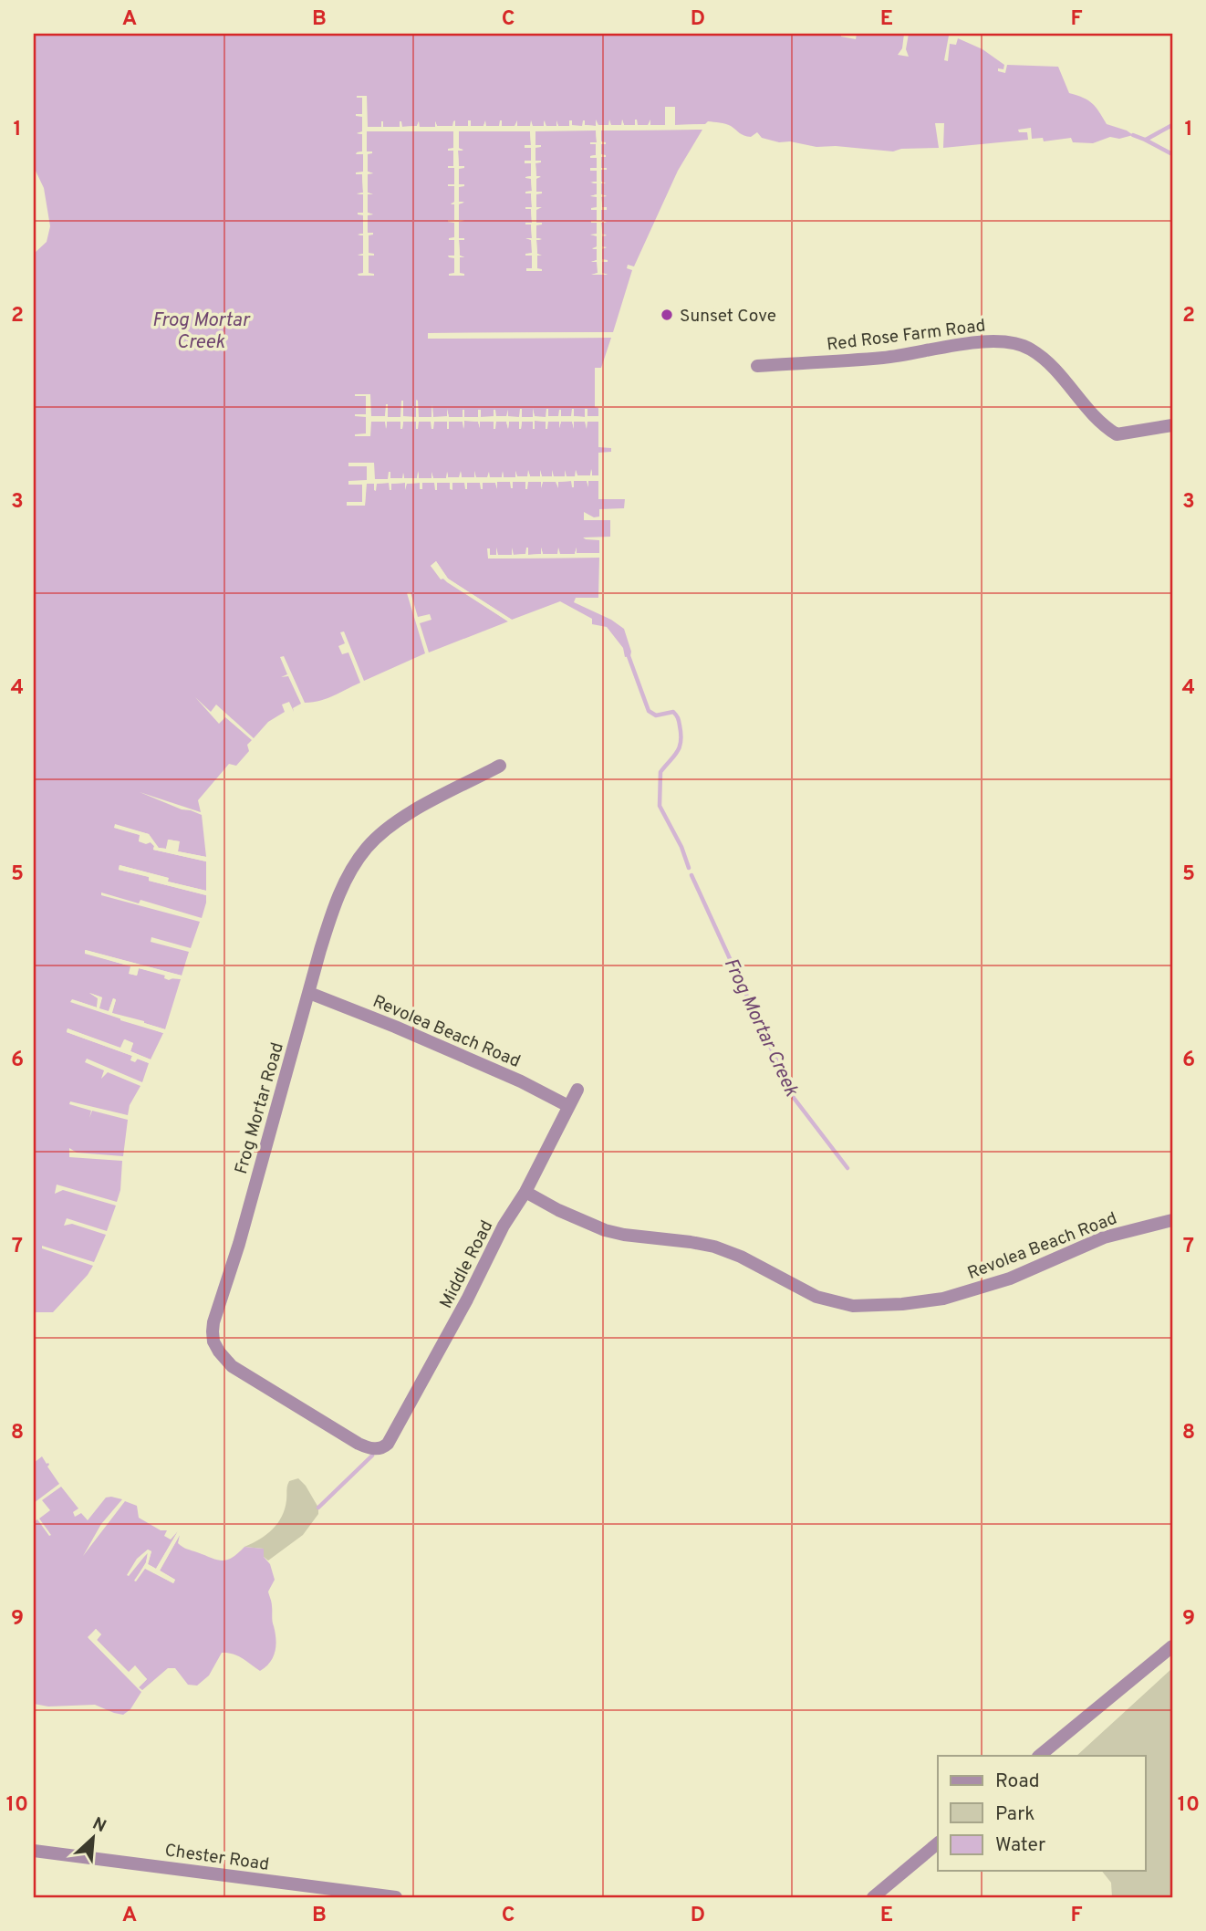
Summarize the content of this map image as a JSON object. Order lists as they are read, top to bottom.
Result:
{
  "streets": {
    "street": [
      "Red Rose Farm Road",
      "Revolea Beach Road",
      "Frog Mortar Road",
      "Middle Road",
      "Chester Road"
    ]
  },
  "crossings": [
    ["Revolea Beach Road", "Frog Mortar Road"],
    ["Revolea Beach Road", "Middle Road"],
    ["Frog Mortar Road", "Middle Road"]
  ],
  "water": ["Frog Mortar Creek"],
  "places": ["Sunset Cove"],
  "legend": ["Road", "Park", "Water"],
  "north": "top right",
  "grid": {
    "columns": [
      "A",
      "B",
      "C",
      "D",
      "E",
      "F"
    ],
    "rows": [
      "1",
      "2",
      "3",
      "4",
      "5",
      "6",
      "7",
      "8",
      "9",
      "10"
    ]
  }
}
